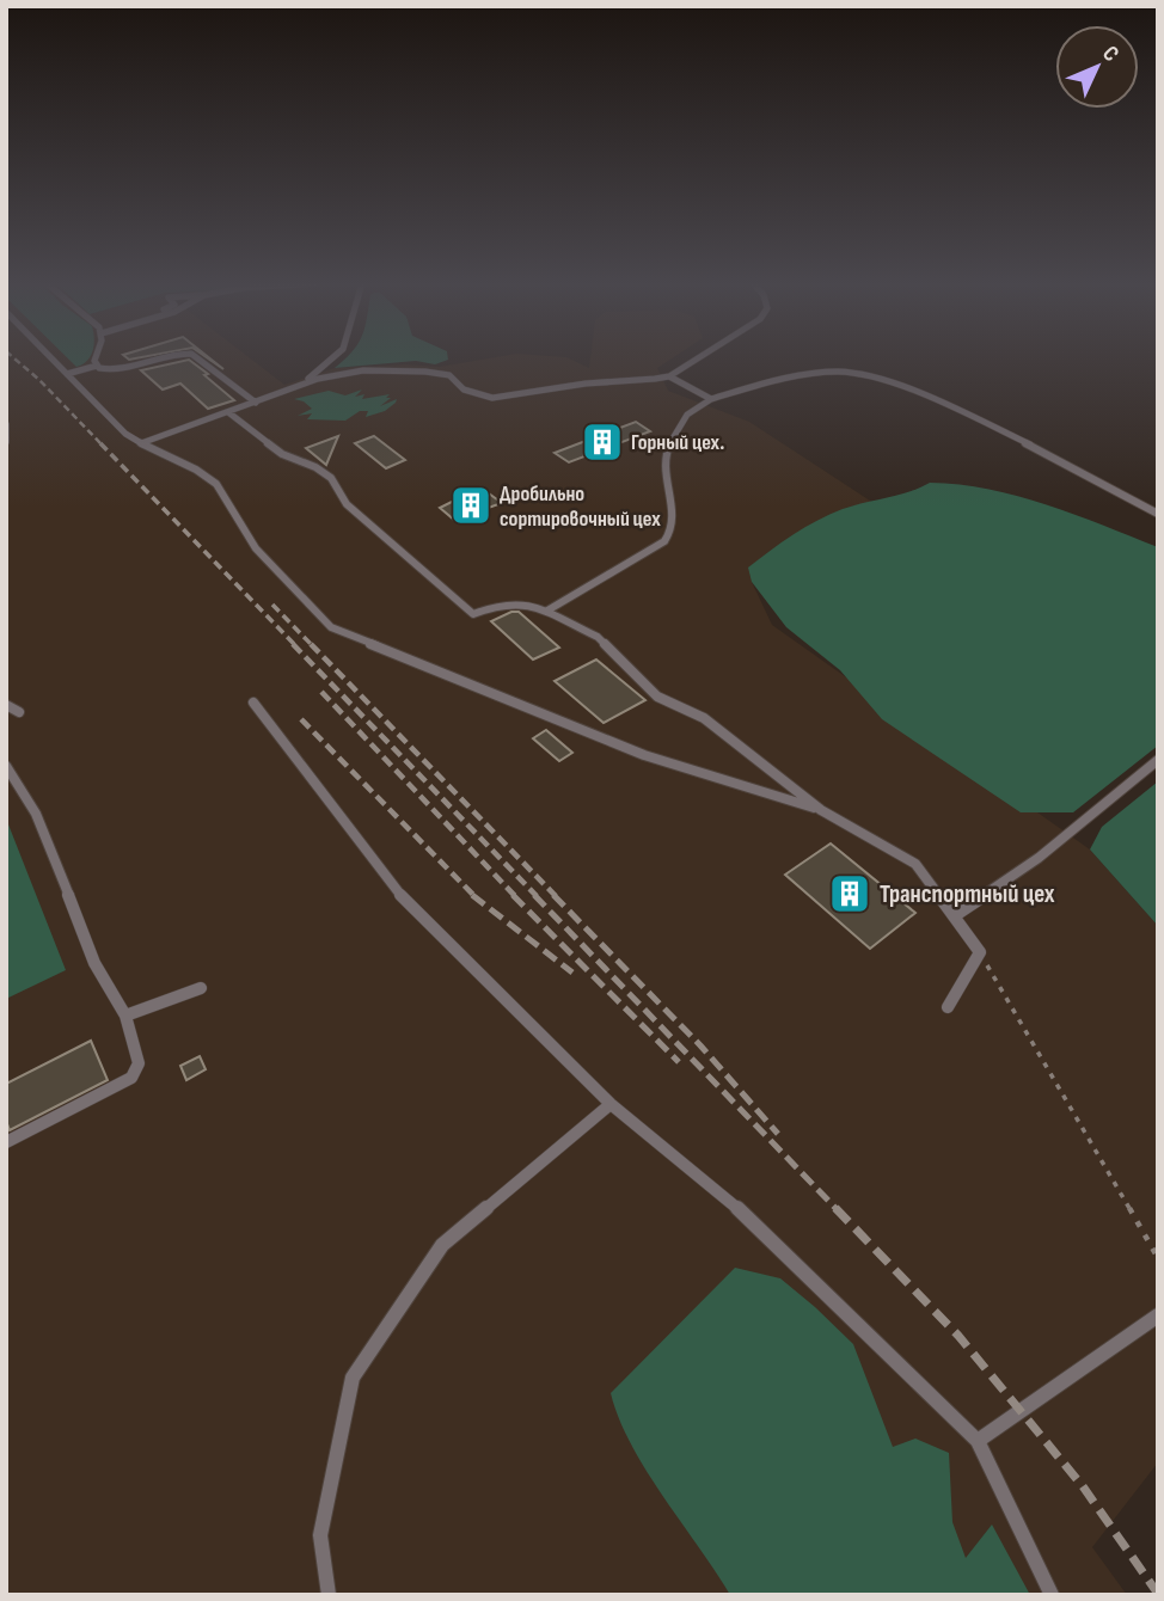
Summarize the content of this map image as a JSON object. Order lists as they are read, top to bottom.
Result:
{
  "places": {
    "building": ["Горный цех.", "Дробильно сортировочный цех", "Транспортный цех"]
  },
  "north": "top right"
}
